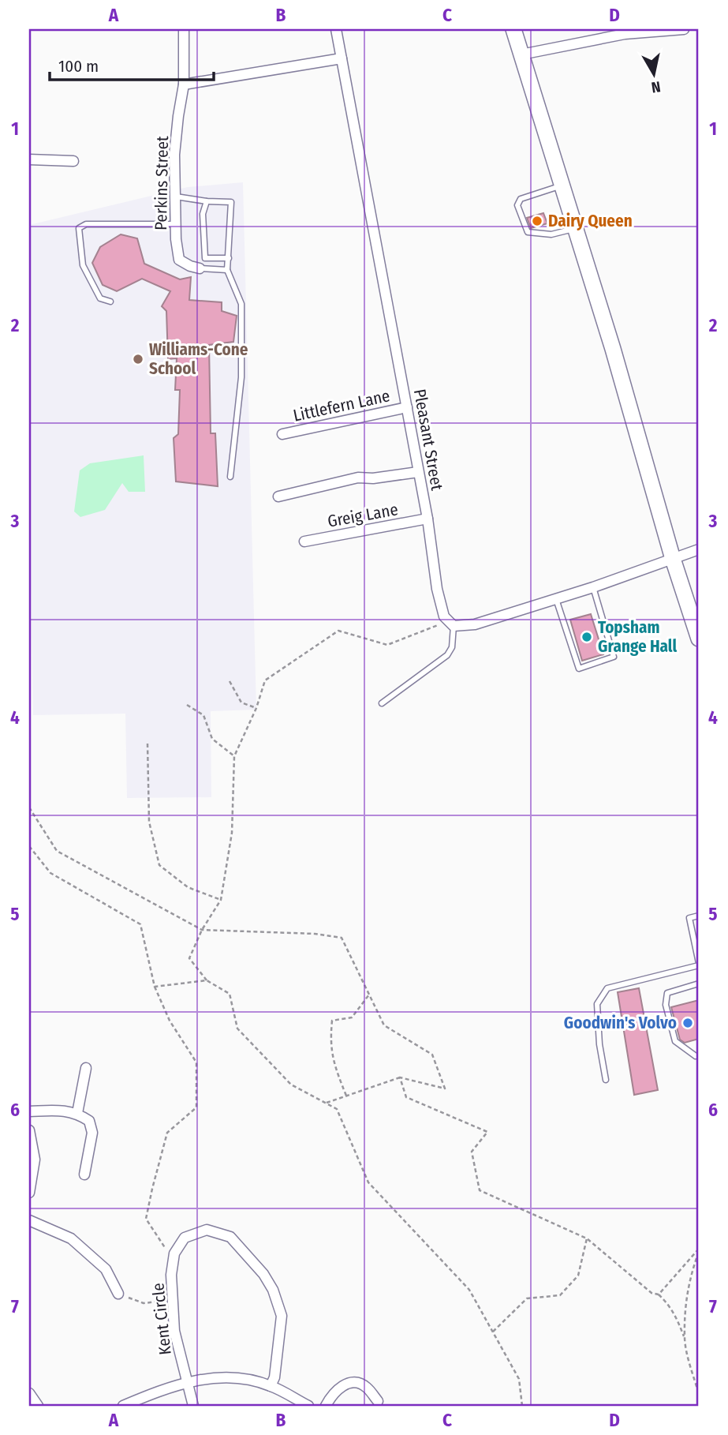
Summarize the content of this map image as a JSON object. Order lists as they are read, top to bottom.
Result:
{
  "streets": {
    "street": [
      "Perkins Street",
      "Littlefern Lane",
      "Pleasant Street",
      "Greig Lane",
      "Kent Circle"
    ]
  },
  "crossings": [
    ["Littlefern Lane", "Pleasant Street"],
    ["Pleasant Street", "Greig Lane"]
  ],
  "places": [
    "Dairy Queen",
    "Williams-Cone School",
    "Topsham Grange Hall",
    "Goodwin's Volvo"
  ],
  "scale_bar": "100 m",
  "north": "bottom",
  "grid": {
    "columns": [
      "A",
      "B",
      "C",
      "D"
    ],
    "rows": [
      "1",
      "2",
      "3",
      "4",
      "5",
      "6",
      "7"
    ]
  }
}
